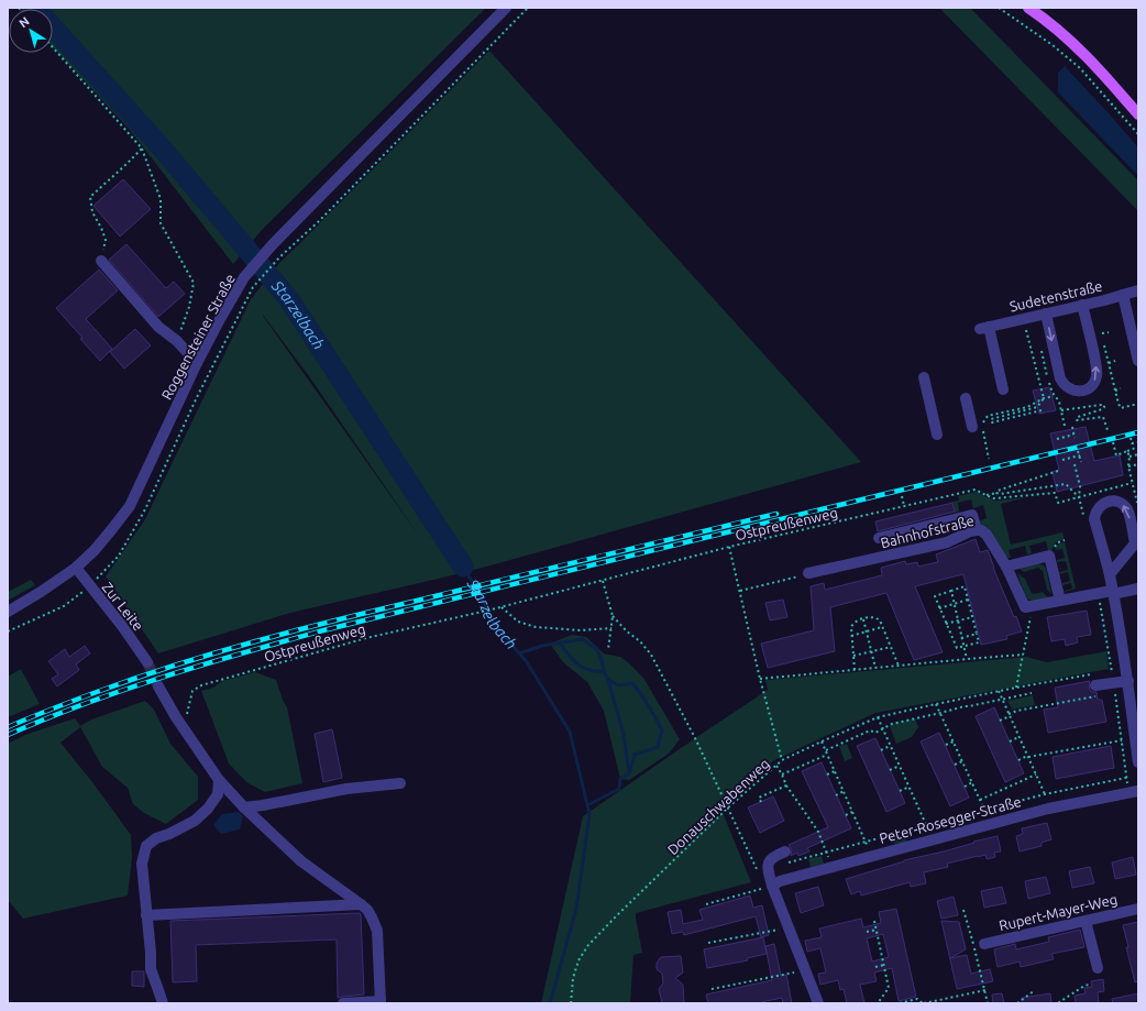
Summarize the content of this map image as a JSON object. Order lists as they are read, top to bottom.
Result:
{
  "streets": {
    "street": [
      "Sudetenstraße",
      "Roggensteiner Straße",
      "Bahnhofstraße",
      "Zur Leite",
      "Peter-Rosegger-Straße",
      "Rupert-Mayer-Weg"
    ],
    "path": ["Ostpreußenweg", "Donauschwabenweg"]
  },
  "crossings": [
    ["Roggensteiner Straße", "Zur Leite"]
  ],
  "water": ["Starzelbach"],
  "north": "top left"
}
